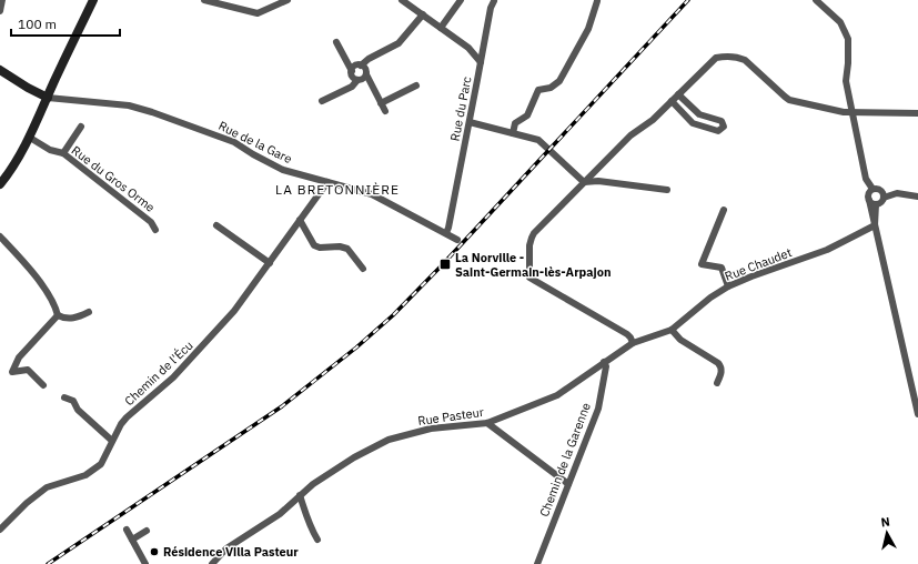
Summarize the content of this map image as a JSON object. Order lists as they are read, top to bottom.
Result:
{
  "streets": {
    "street": [
      "Rue du Parc",
      "Rue de la Gare",
      "Rue du Gros Orme",
      "Rue Chaudet",
      "Chemin de l'Écu",
      "Rue Pasteur",
      "Chemin de la Garenne"
    ]
  },
  "crossings": [
    ["Rue du Parc", "Rue de la Gare"],
    ["Rue de la Gare", "Chemin de l'Écu"],
    ["Rue Chaudet", "Rue Pasteur"],
    ["Rue Pasteur", "Chemin de la Garenne"]
  ],
  "districts": ["LA BRETONNIÈRE"],
  "places": {
    "transit": ["La Norville - Saint-Germain-lès-Arpajon"],
    "other": ["Résidence Villa Pasteur"]
  },
  "scale_bar": "100 m",
  "north": "top"
}
